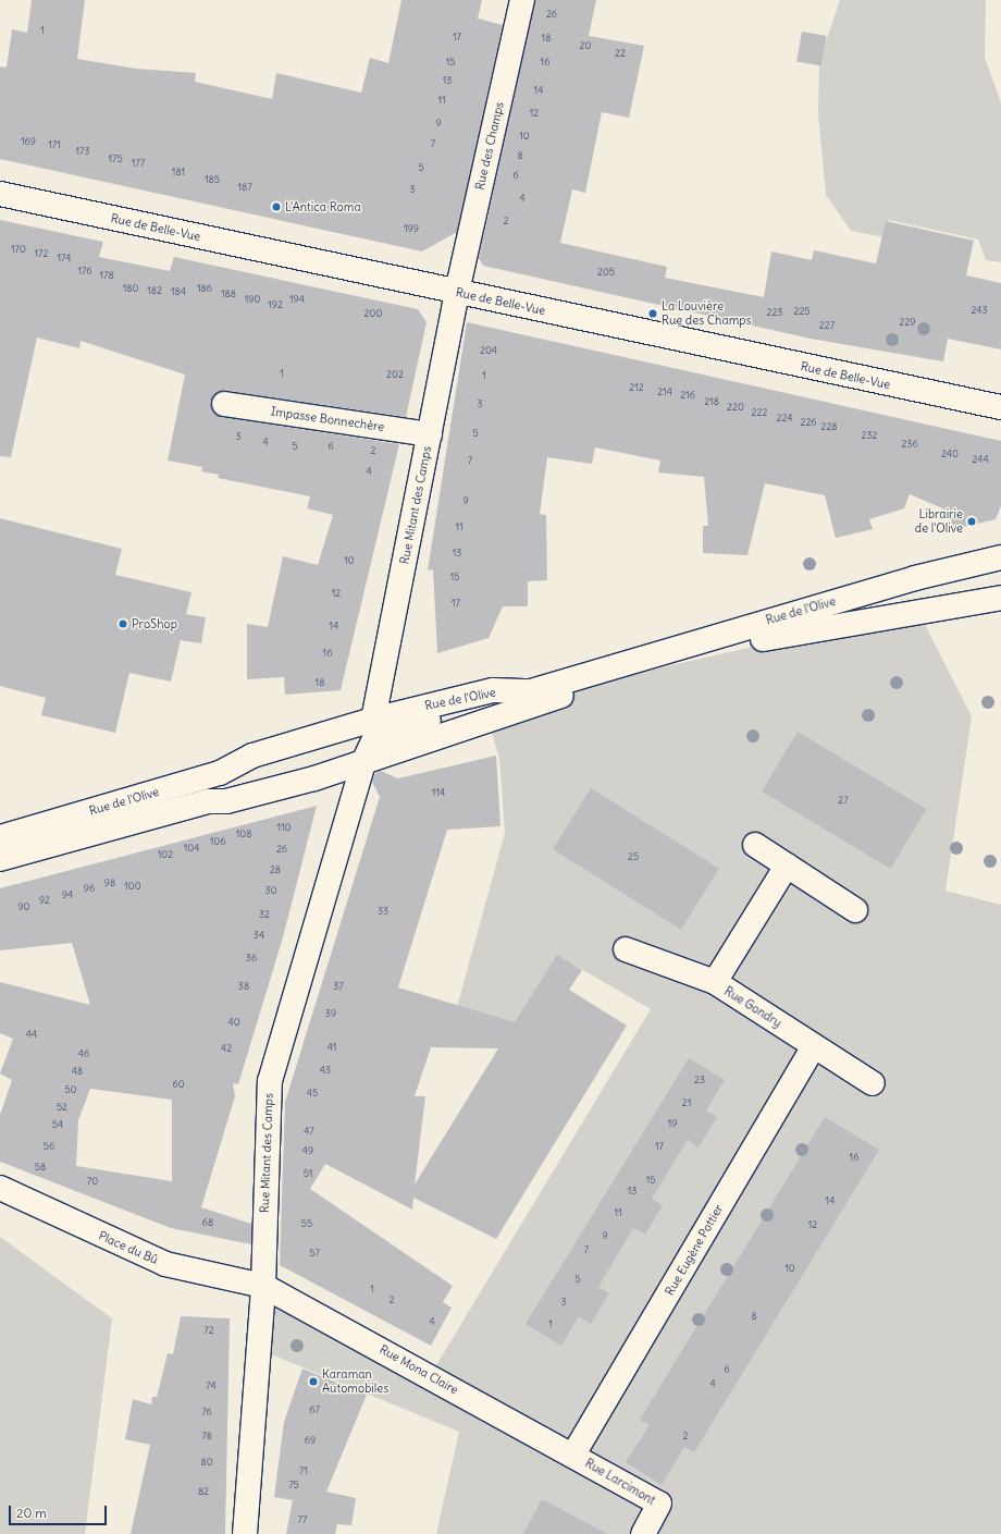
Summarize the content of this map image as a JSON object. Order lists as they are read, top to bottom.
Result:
{
  "streets": {
    "street": [
      "Rue des Champs",
      "Rue de Belle-Vue",
      "Impasse Bonnechère",
      "Rue Mitant des Camps",
      "Rue de l'Olive",
      "Rue Gondry",
      "Place du Bû",
      "Rue Eugène Pottier",
      "Rue Mona Claire",
      "Rue Larcimont"
    ]
  },
  "crossings": [
    ["Rue des Champs", "Rue de Belle-Vue"],
    ["Rue des Champs", "Rue Mitant des Camps"],
    ["Rue de Belle-Vue", "Rue Mitant des Camps"],
    ["Impasse Bonnechère", "Rue Mitant des Camps"],
    ["Rue Mitant des Camps", "Rue de l'Olive"],
    ["Rue Mitant des Camps", "Place du Bû"],
    ["Rue Mitant des Camps", "Rue Mona Claire"],
    ["Rue Gondry", "Rue Eugène Pottier"],
    ["Place du Bû", "Rue Mona Claire"],
    ["Rue Eugène Pottier", "Rue Mona Claire"],
    ["Rue Eugène Pottier", "Rue Larcimont"],
    ["Rue Mona Claire", "Rue Larcimont"]
  ],
  "places": [
    "L'Antica Roma",
    "La Louvière Rue des Champs",
    "Librairie de l'Olive",
    "ProShop",
    "Karaman Automobiles"
  ],
  "house_numbers": [
    "26",
    "1",
    "17",
    "18",
    "20",
    "22",
    "15",
    "16",
    "13",
    "14",
    "11",
    "12",
    "9",
    "10",
    "169",
    "7",
    "171",
    "173",
    "8",
    "175",
    "177",
    "5",
    "181",
    "6",
    "185",
    "187",
    "3",
    "4",
    "2",
    "199",
    "170",
    "172",
    "174",
    "176",
    "205",
    "178",
    "180",
    "186",
    "182",
    "184",
    "188",
    "190",
    "194",
    "192",
    "243",
    "225",
    "223",
    "200",
    "229",
    "227",
    "204",
    "1",
    "202",
    "1",
    "212",
    "214",
    "216",
    "218",
    "3",
    "220",
    "222",
    "224",
    "226",
    "228",
    "5",
    "232",
    "3",
    "4",
    "236",
    "5",
    "6",
    "2",
    "240",
    "244",
    "7",
    "4",
    "9",
    "11",
    "13",
    "10",
    "15",
    "12",
    "17",
    "14",
    "16",
    "18",
    "114",
    "27",
    "110",
    "108",
    "106",
    "104",
    "26",
    "102",
    "25",
    "28",
    "98",
    "100",
    "96",
    "30",
    "94",
    "92",
    "90",
    "33",
    "32",
    "34",
    "36",
    "38",
    "37",
    "39",
    "40",
    "44",
    "41",
    "42",
    "46",
    "43",
    "48",
    "23",
    "60",
    "50",
    "45",
    "21",
    "52",
    "19",
    "54",
    "47",
    "56",
    "17",
    "49",
    "16",
    "58",
    "51",
    "15",
    "70",
    "13",
    "14",
    "11",
    "68",
    "55",
    "12",
    "9",
    "7",
    "57",
    "10",
    "5",
    "1",
    "2",
    "3",
    "8",
    "4",
    "1",
    "72",
    "6",
    "4",
    "74",
    "67",
    "76",
    "78",
    "2",
    "69",
    "80",
    "71",
    "75",
    "82",
    "77"
  ],
  "scale_bar": "20 m"
}
